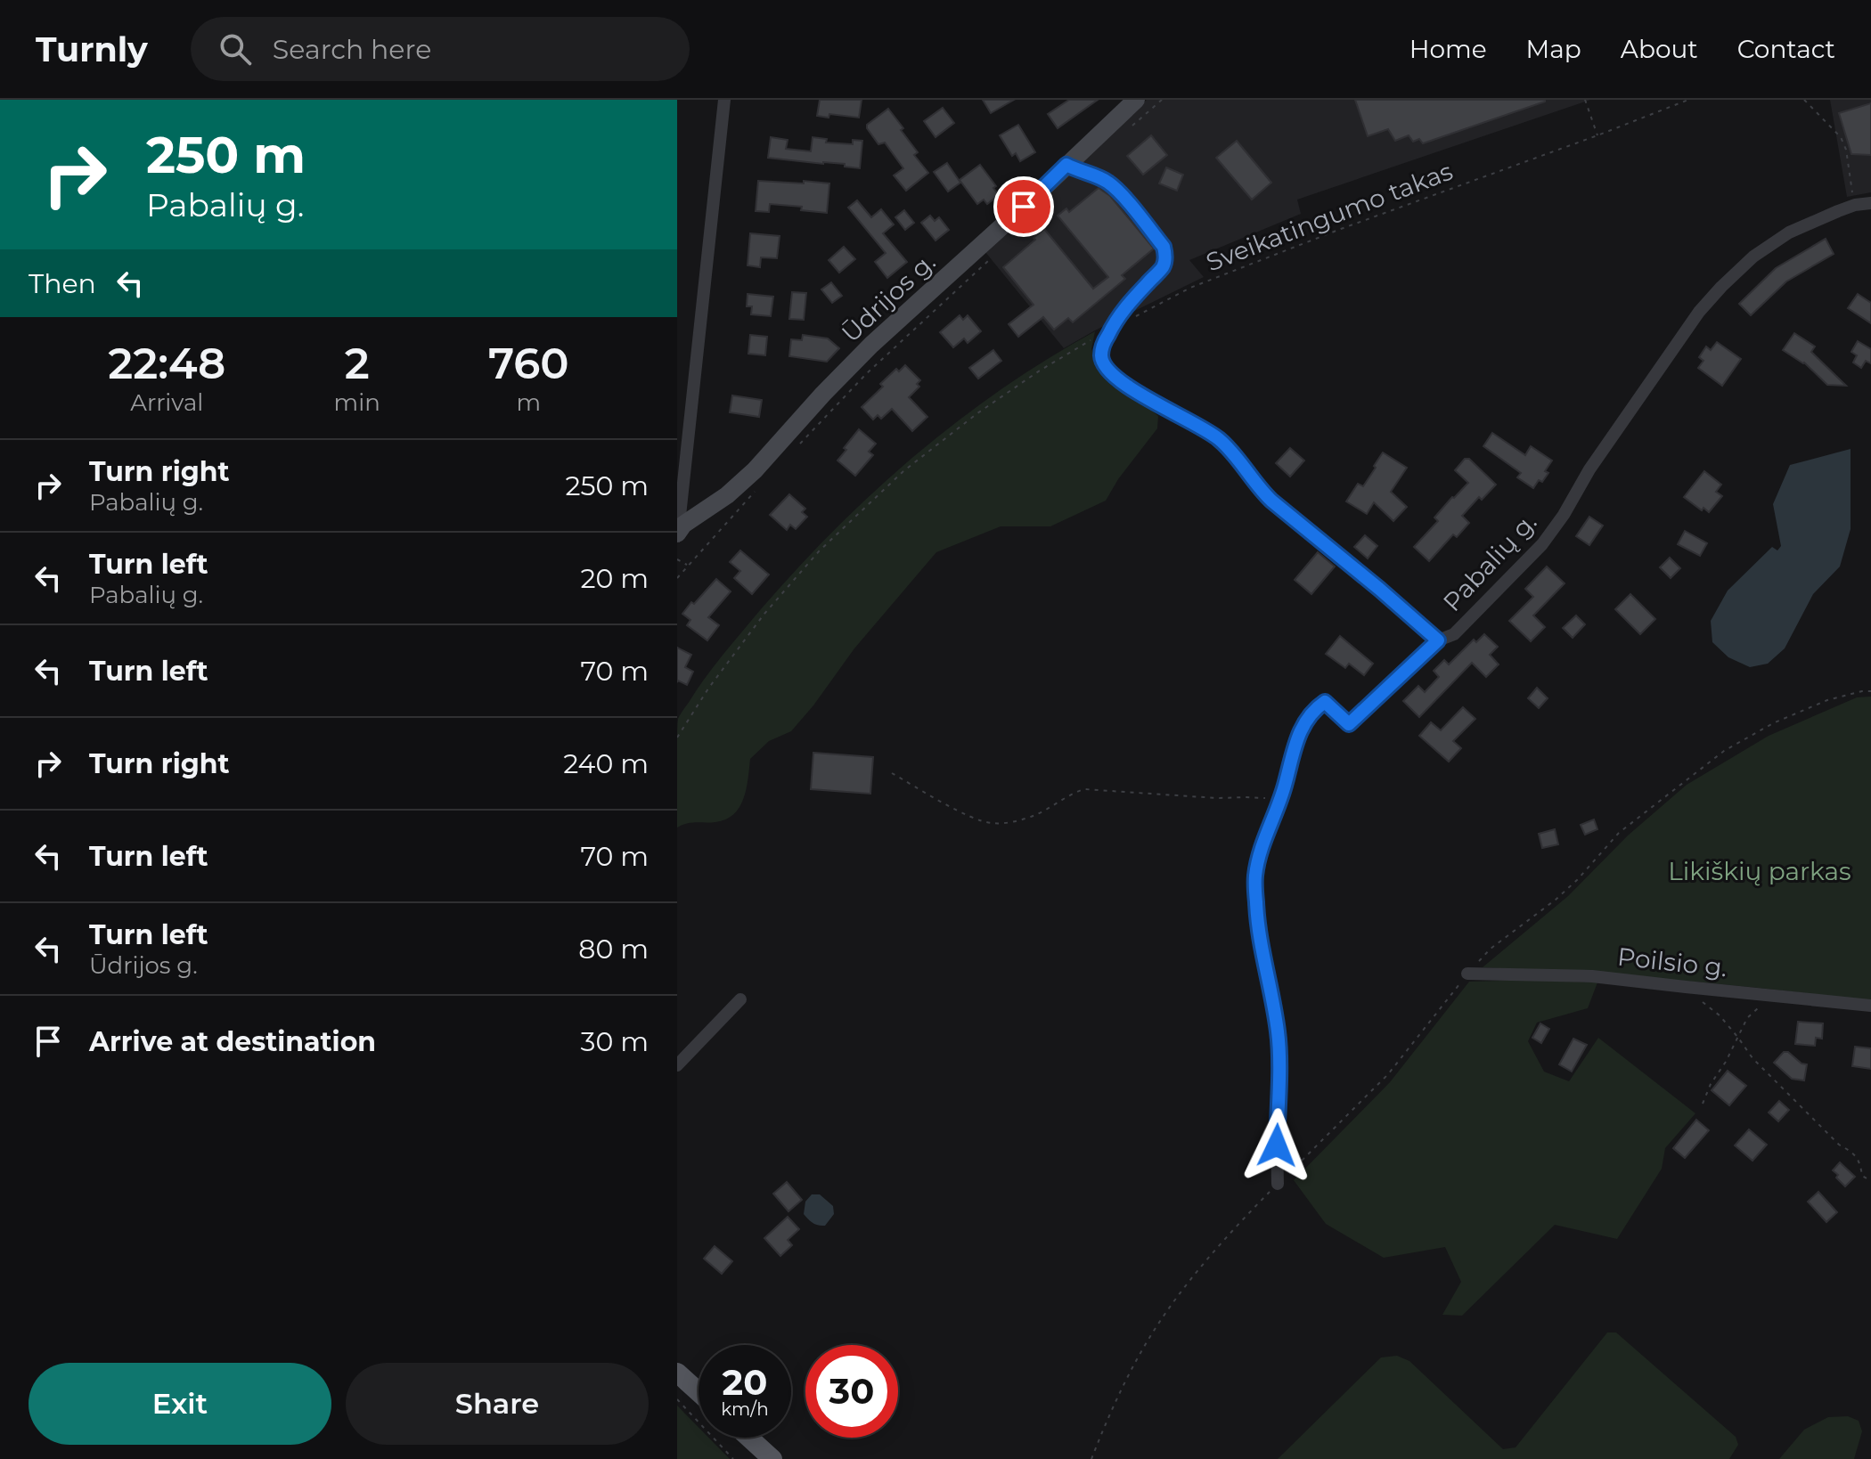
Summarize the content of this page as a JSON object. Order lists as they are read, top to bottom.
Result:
{
  "streets": {
    "main road": ["Ūdrijos g."],
    "street": ["Pabalių g.", "Poilsio g."],
    "path": ["Sveikatingumo takas"]
  },
  "parks": ["Likiškių parkas"],
  "page": {
    "header": "Turnly",
    "search": "Search here",
    "nav": [
      "Home",
      "Map",
      "About",
      "Contact"
    ],
    "turn": ["250 m", "Pabalių g."],
    "then": "Then",
    "eta": [
      "22:48",
      "Arrival",
      "2",
      "min",
      "760",
      "m"
    ],
    "list": [
      {
        "name": "Turn right",
        "note": "Pabalių g.",
        "value": "250 m"
      },
      {
        "name": "Turn left",
        "note": "Pabalių g.",
        "value": "20 m"
      },
      {
        "name": "Turn left",
        "value": "70 m"
      },
      {
        "name": "Turn right",
        "value": "240 m"
      },
      {
        "name": "Turn left",
        "value": "70 m"
      },
      {
        "name": "Turn left",
        "note": "Ūdrijos g.",
        "value": "80 m"
      },
      {
        "name": "Arrive at destination",
        "value": "30 m"
      }
    ],
    "speed": "20 km/h",
    "limit": "30",
    "buttons": ["Exit", "Share"]
  }
}
